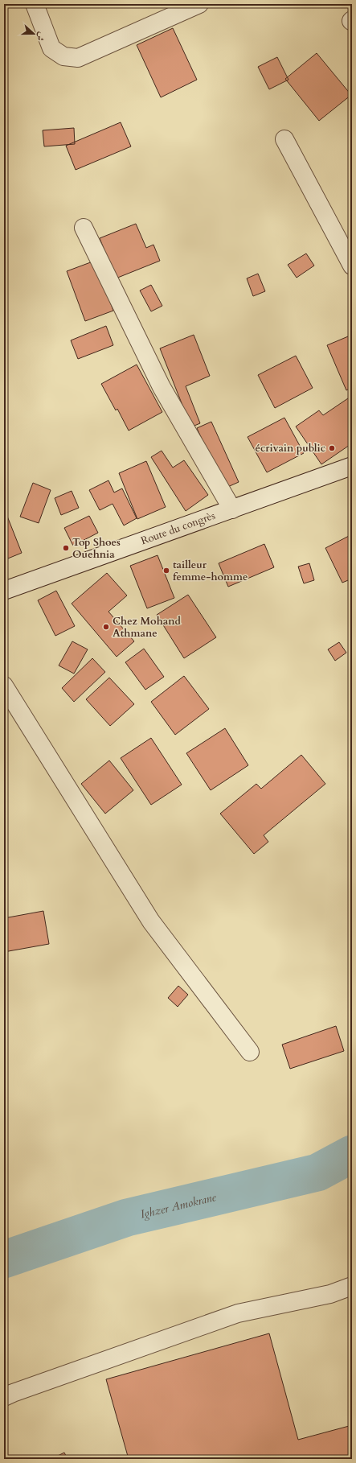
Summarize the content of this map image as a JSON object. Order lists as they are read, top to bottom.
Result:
{
  "streets": {
    "street": ["Route du congrès"]
  },
  "water": ["Ighzer Amokrane"],
  "places": [
    "écrivain public",
    "Top Shoes Ouehnia",
    "tailleur femme-homme",
    "Chez Mohand Athmane"
  ],
  "north": "right"
}
